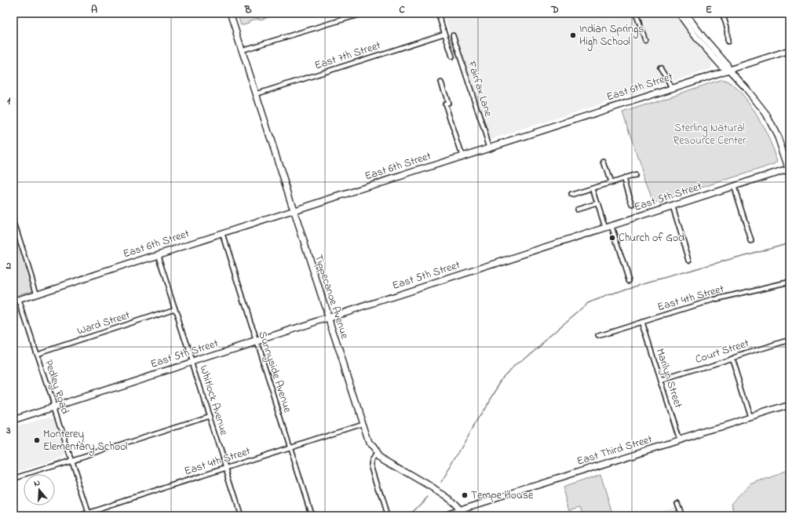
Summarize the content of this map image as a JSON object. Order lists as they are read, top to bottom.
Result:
{
  "streets": {
    "street": [
      "East 7th Street",
      "East 6th Street",
      "Fairfax Lane",
      "East 5th Street",
      "Tippecanoe Avenue",
      "East 4th Street",
      "Ward Street",
      "Court Street",
      "Sunnyside Avenue",
      "Marilyn Street",
      "Pedley Road",
      "Whitlock Avenue",
      "East Third Street"
    ]
  },
  "crossings": [
    ["East 7th Street", "Fairfax Lane"],
    ["East 7th Street", "Tippecanoe Avenue"],
    ["East 6th Street", "Fairfax Lane"],
    ["East 6th Street", "Tippecanoe Avenue"],
    ["East 6th Street", "Sunnyside Avenue"],
    ["East 6th Street", "Pedley Road"],
    ["East 6th Street", "Whitlock Avenue"],
    ["East 5th Street", "Tippecanoe Avenue"],
    ["East 5th Street", "Sunnyside Avenue"],
    ["East 5th Street", "Pedley Road"],
    ["East 5th Street", "Whitlock Avenue"],
    ["Tippecanoe Avenue", "East 4th Street"],
    ["Tippecanoe Avenue", "East Third Street"],
    ["East 4th Street", "Sunnyside Avenue"],
    ["East 4th Street", "Marilyn Street"],
    ["East 4th Street", "Pedley Road"],
    ["East 4th Street", "Whitlock Avenue"],
    ["Ward Street", "Pedley Road"],
    ["Ward Street", "Whitlock Avenue"],
    ["Court Street", "Marilyn Street"],
    ["Marilyn Street", "East Third Street"]
  ],
  "parks": ["Sterling Natural Resource Center"],
  "places": [
    "Indian Springs High School",
    "Church of God",
    "Monterey Elementary School",
    "Tempe House"
  ],
  "north": "top",
  "grid": {
    "columns": [
      "A",
      "B",
      "C",
      "D",
      "E"
    ],
    "rows": ["1", "2", "3"]
  }
}
